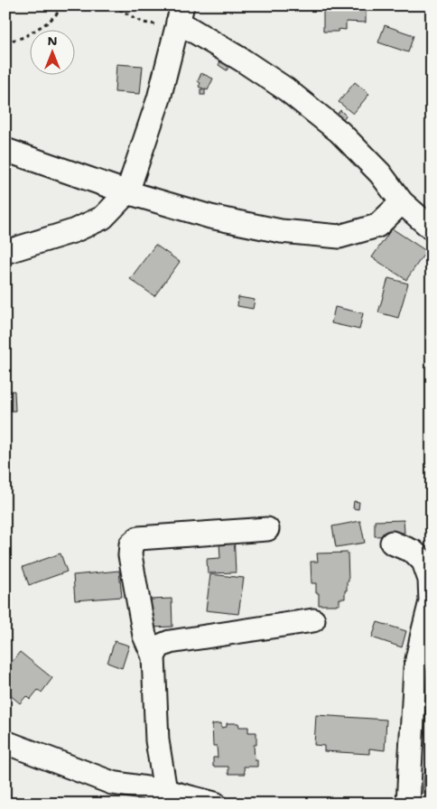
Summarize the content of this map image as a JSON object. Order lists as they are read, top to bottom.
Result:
{
  "north": "top"
}
